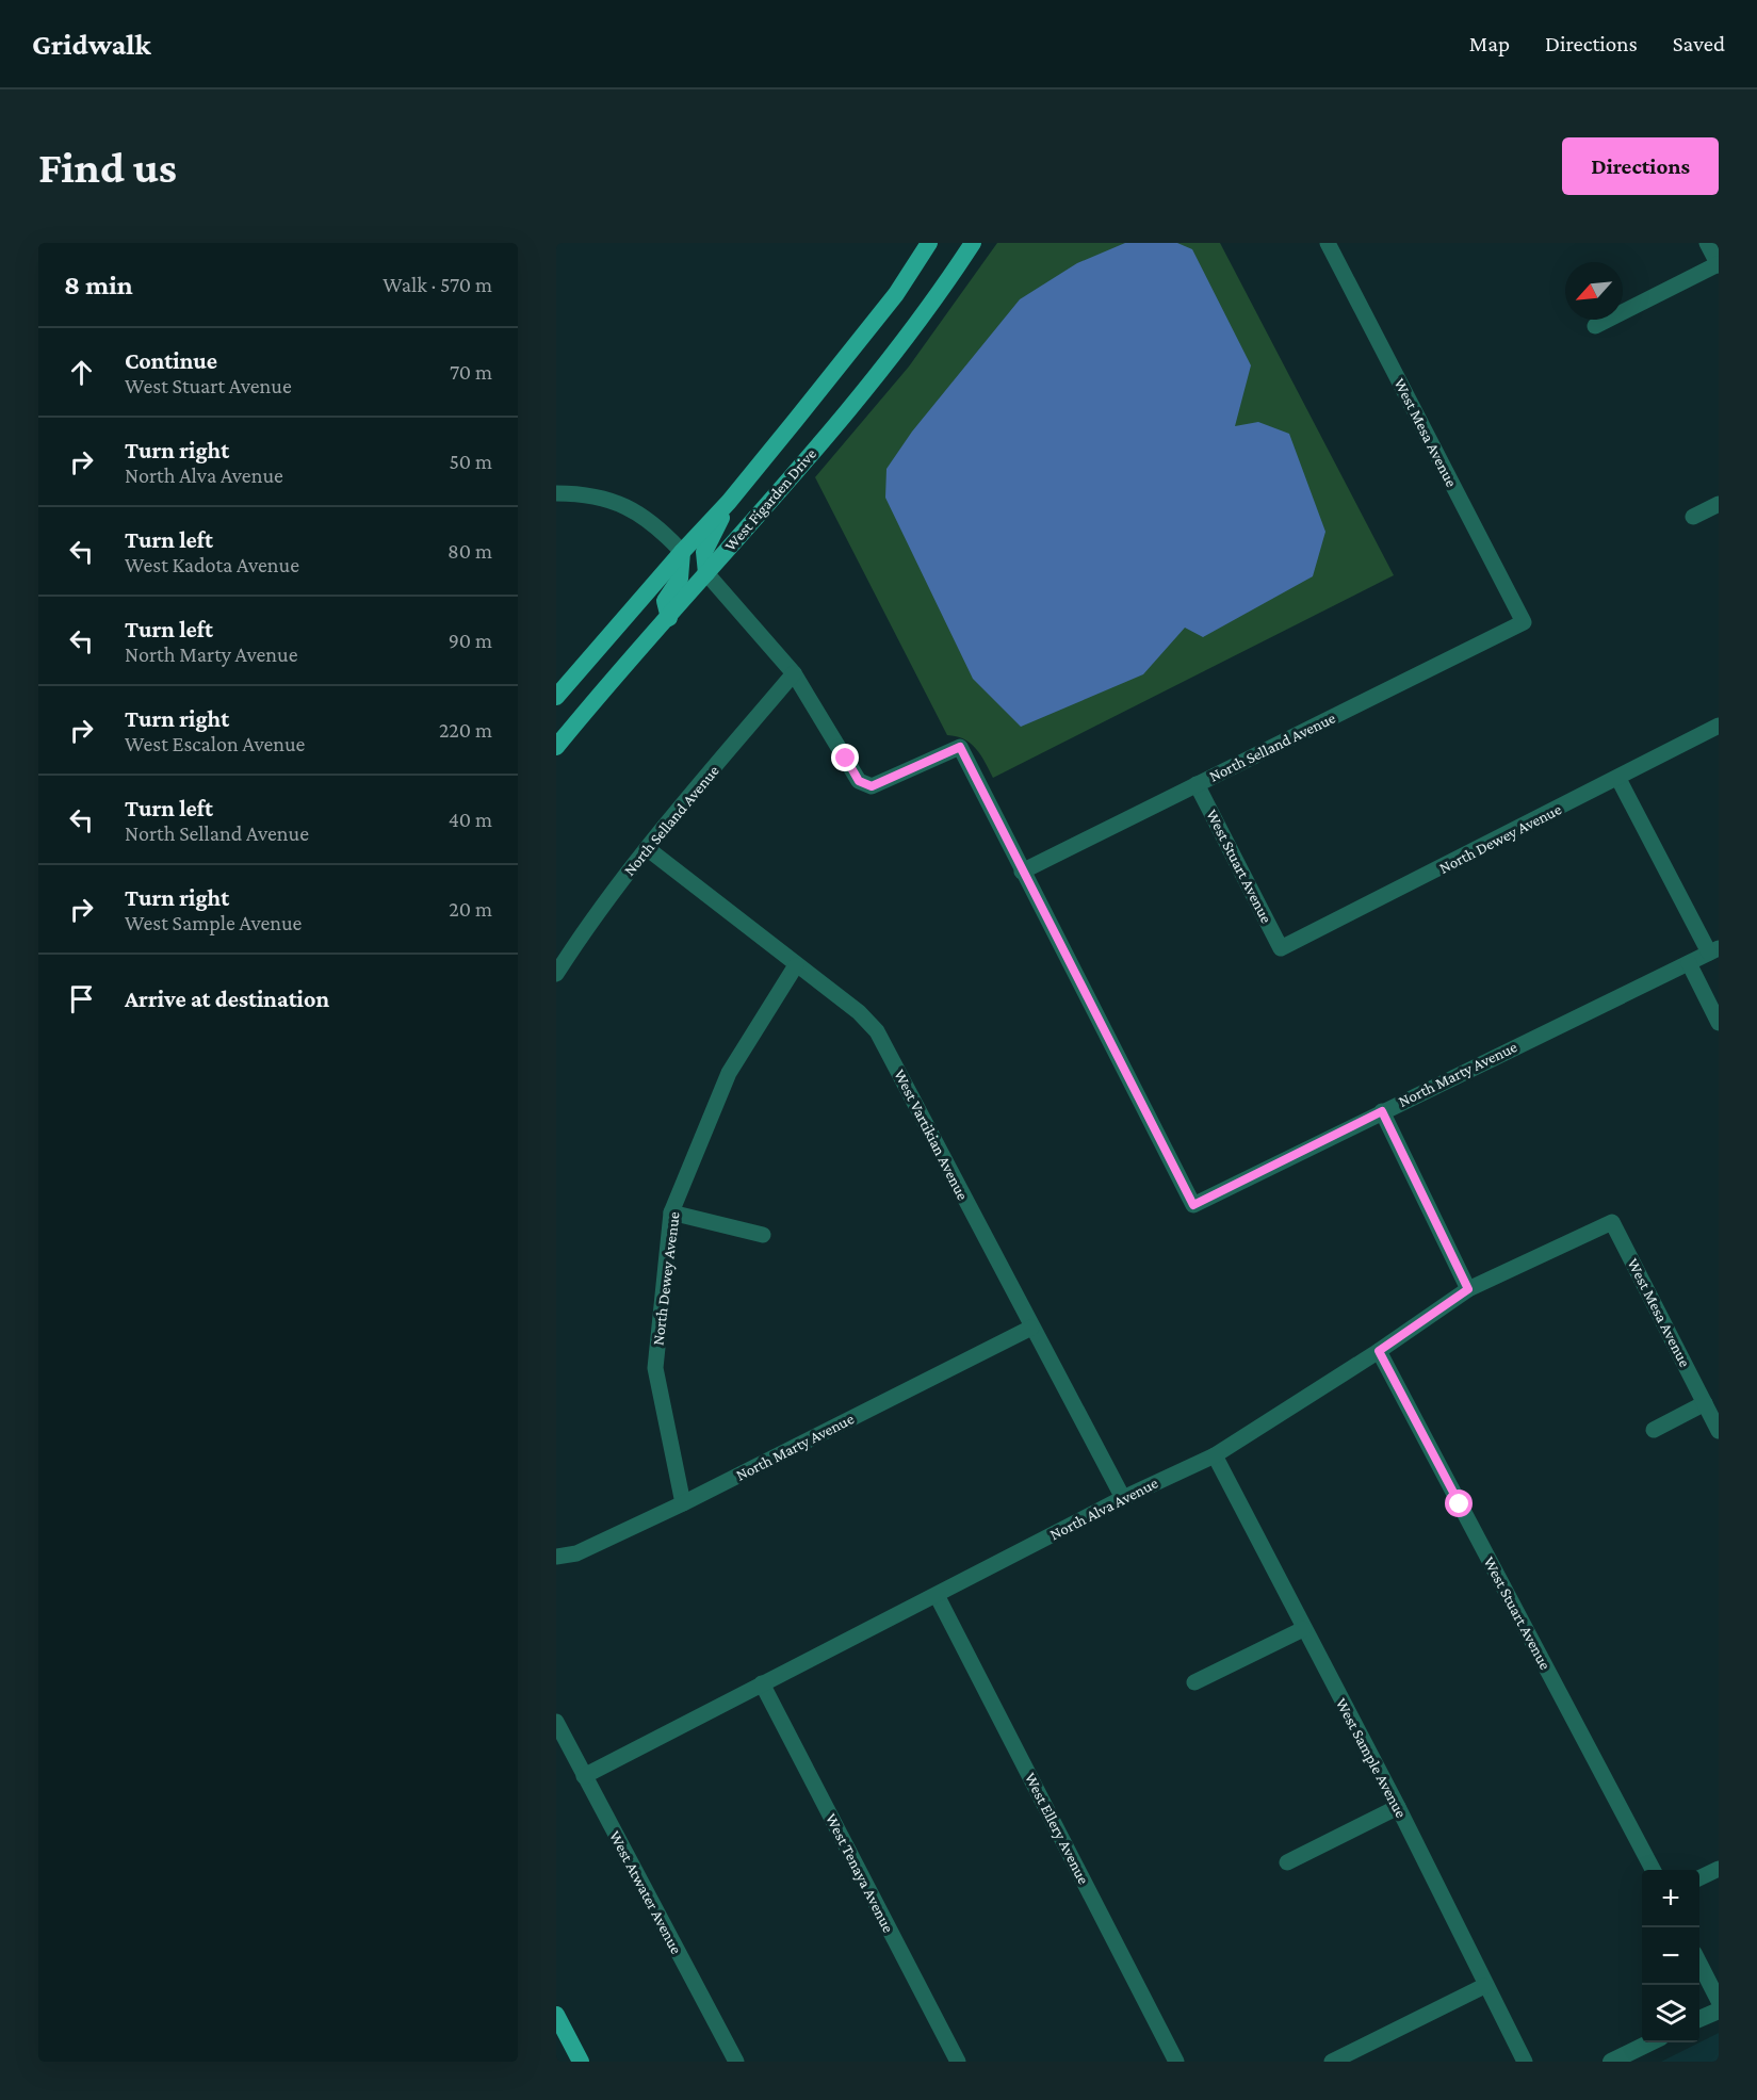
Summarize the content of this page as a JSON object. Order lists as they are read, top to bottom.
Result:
{
  "streets": {
    "main road": ["West Figarden Drive"],
    "street": [
      "West Mesa Avenue",
      "North Selland Avenue",
      "North Dewey Avenue",
      "West Stuart Avenue",
      "North Marty Avenue",
      "West Vartikian Avenue",
      "North Alva Avenue",
      "West Sample Avenue",
      "West Ellery Avenue",
      "West Tenaya Avenue",
      "West Atwater Avenue"
    ]
  },
  "crossings": [
    ["West Mesa Avenue", "North Selland Avenue"],
    ["West Mesa Avenue", "North Alva Avenue"],
    ["North Selland Avenue", "West Stuart Avenue"],
    ["North Selland Avenue", "North Marty Avenue"],
    ["North Selland Avenue", "West Vartikian Avenue"],
    ["North Dewey Avenue", "West Stuart Avenue"],
    ["North Dewey Avenue", "North Marty Avenue"],
    ["North Dewey Avenue", "West Vartikian Avenue"],
    ["West Stuart Avenue", "North Alva Avenue"],
    ["North Marty Avenue", "West Vartikian Avenue"],
    ["West Vartikian Avenue", "North Alva Avenue"],
    ["North Alva Avenue", "West Sample Avenue"],
    ["North Alva Avenue", "West Ellery Avenue"],
    ["North Alva Avenue", "West Tenaya Avenue"],
    ["North Alva Avenue", "West Atwater Avenue"]
  ],
  "north": "bottom left",
  "page": {
    "header": "Gridwalk",
    "nav": ["Map", "Directions", "Saved"],
    "buttons": "Directions",
    "title": "Find us",
    "heading": ["8 min", "Walk · 570 m"],
    "list": [
      ["Continue", "West Stuart Avenue", "70 m"],
      ["Turn right", "North Alva Avenue", "50 m"],
      ["Turn left", "West Kadota Avenue", "80 m"],
      ["Turn left", "North Marty Avenue", "90 m"],
      ["Turn right", "West Escalon Avenue", "220 m"],
      ["Turn left", "North Selland Avenue", "40 m"],
      ["Turn right", "West Sample Avenue", "20 m"],
      "Arrive at destination"
    ],
    "map_buttons": ["+", "−"]
  }
}
